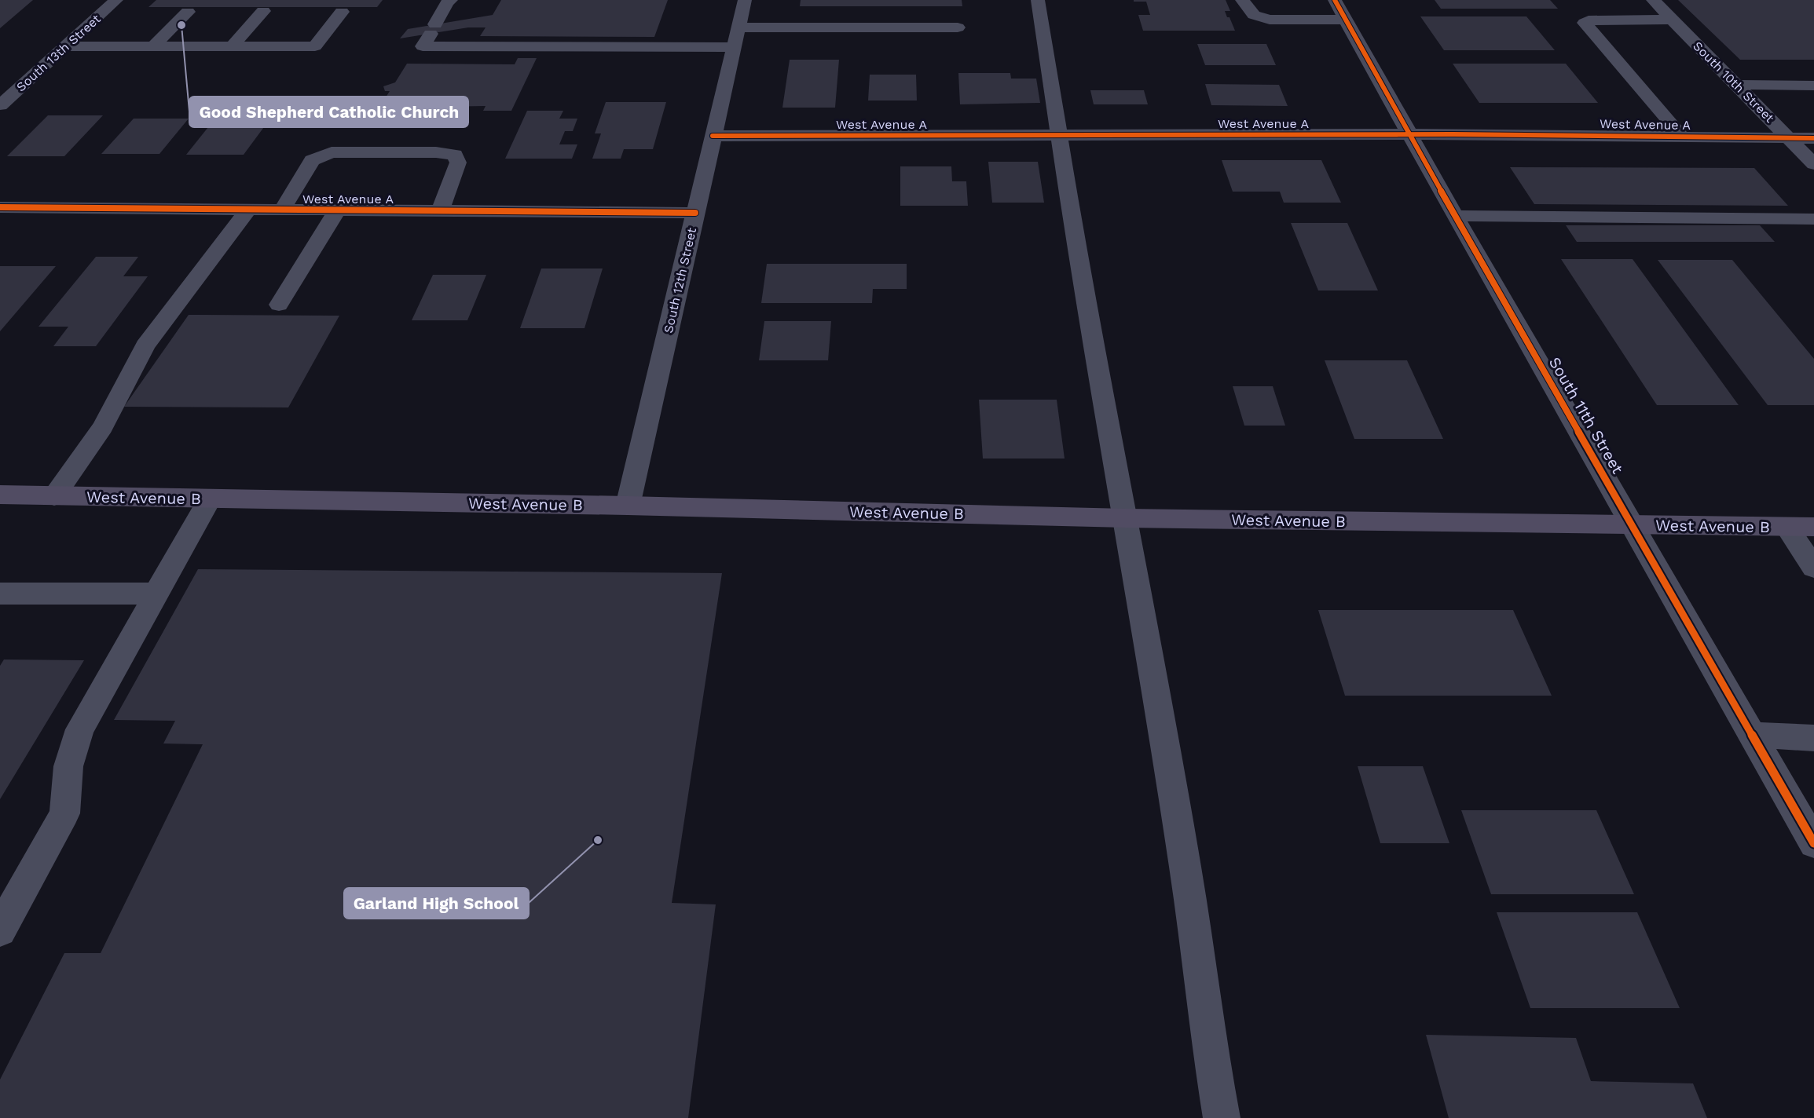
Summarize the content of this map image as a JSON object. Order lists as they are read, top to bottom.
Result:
{
  "streets": {
    "main road": ["West Avenue B"],
    "street": [
      "South 13th Street",
      "South 10th Street",
      "West Avenue A",
      "South 12th Street",
      "South 11th Street"
    ]
  },
  "crossings": [
    ["South 10th Street", "West Avenue A"],
    ["West Avenue A", "South 12th Street"],
    ["West Avenue A", "South 11th Street"],
    ["South 12th Street", "West Avenue B"],
    ["South 11th Street", "West Avenue B"]
  ],
  "places": ["Good Shepherd Catholic Church", "Garland High School"]
}
